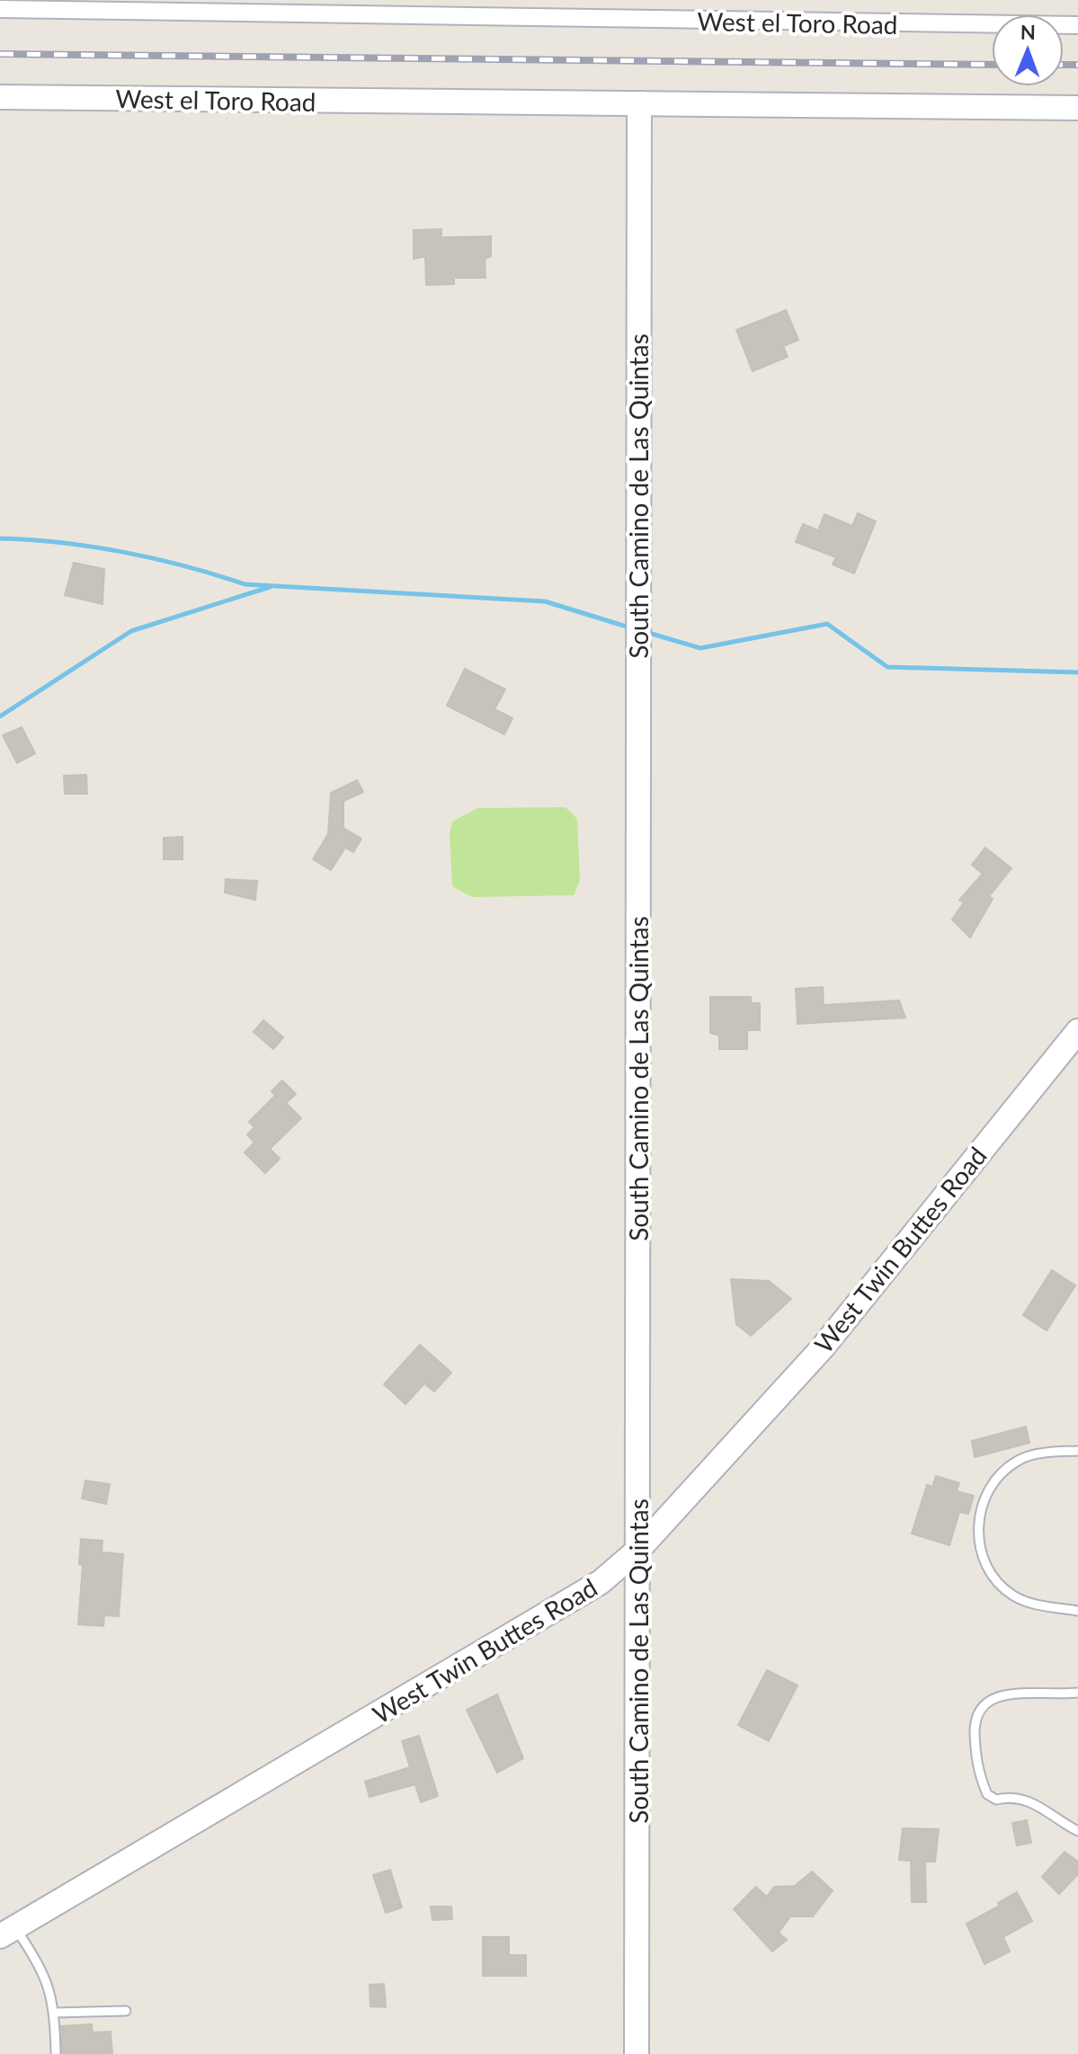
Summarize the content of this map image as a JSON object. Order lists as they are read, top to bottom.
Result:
{
  "streets": {
    "street": ["West el Toro Road", "South Camino de Las Quintas", "West Twin Buttes Road"]
  },
  "crossings": [
    ["West el Toro Road", "South Camino de Las Quintas"],
    ["South Camino de Las Quintas", "West Twin Buttes Road"]
  ],
  "north": "top"
}
